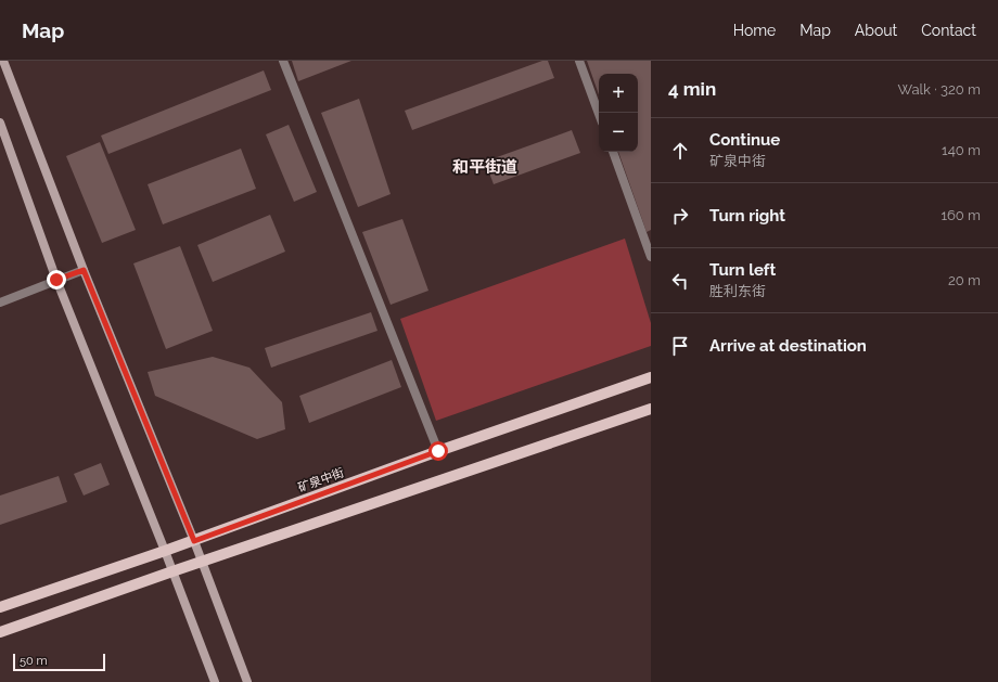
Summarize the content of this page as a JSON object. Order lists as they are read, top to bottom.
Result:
{
  "streets": {
    "main road": ["矿泉中街"]
  },
  "districts": ["和平街道"],
  "scale_bar": "50 m",
  "page": {
    "header": "Map",
    "nav": [
      "Home",
      "Map",
      "About",
      "Contact"
    ],
    "heading": ["4 min", "Walk · 320 m"],
    "map_buttons": ["+", "−"],
    "list": [
      ["Continue", "矿泉中街", "140 m"],
      ["Turn right", "160 m"],
      ["Turn left", "胜利东街", "20 m"],
      "Arrive at destination"
    ],
    "scale": "50 m"
  }
}
